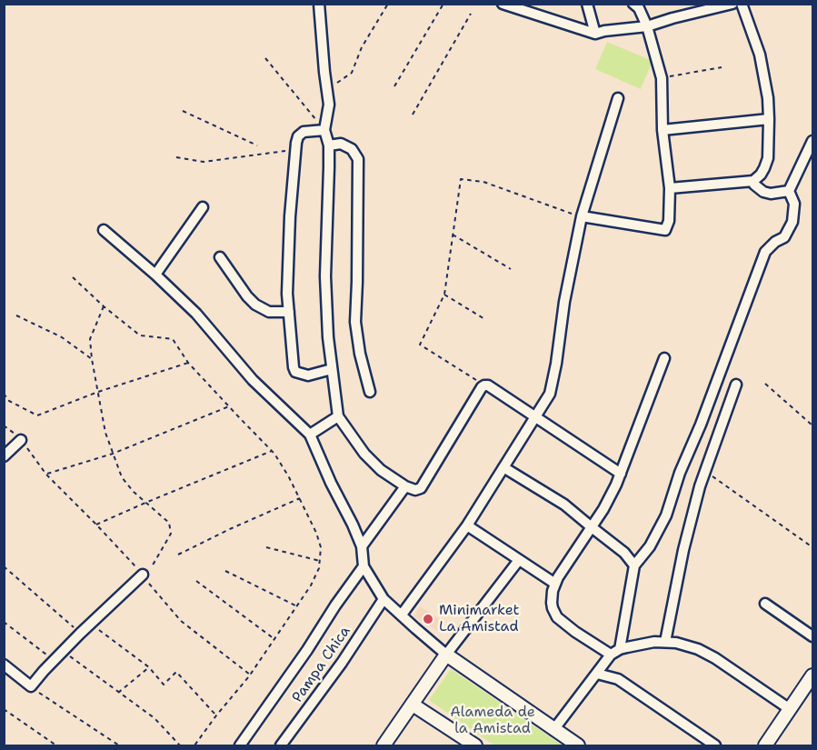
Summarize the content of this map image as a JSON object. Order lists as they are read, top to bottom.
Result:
{
  "streets": {
    "street": ["Pampa Chica"]
  },
  "parks": ["Alameda de la Amistad"],
  "places": ["Minimarket La Amistad"]
}
